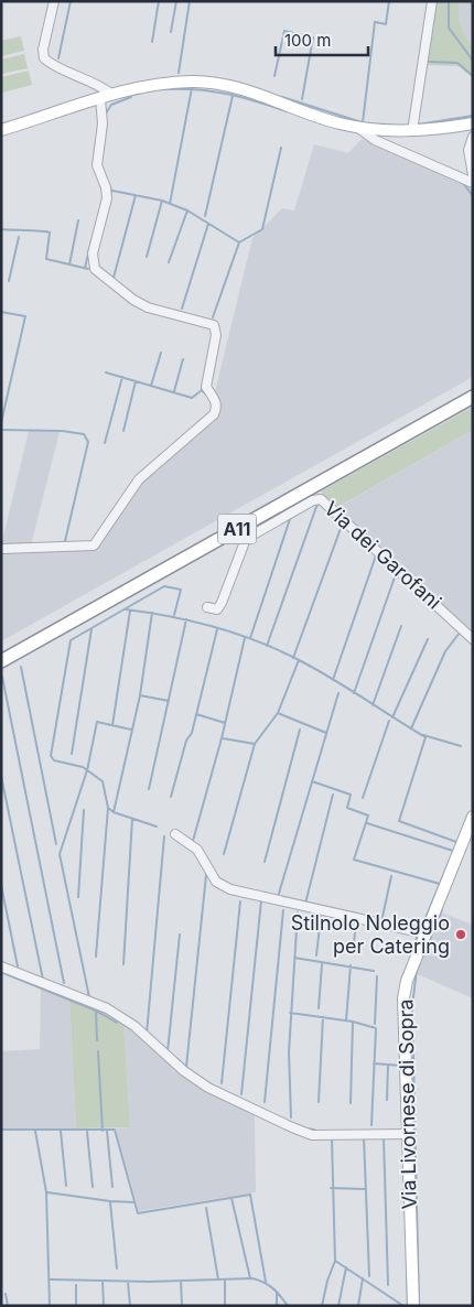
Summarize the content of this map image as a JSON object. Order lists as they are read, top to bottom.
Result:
{
  "streets": {
    "highway": ["A11"],
    "main road": ["Via Livornese di Sopra"],
    "street": ["Via dei Garofani"]
  },
  "places": ["Stilnolo Noleggio per Catering"],
  "scale_bar": "100 m"
}
